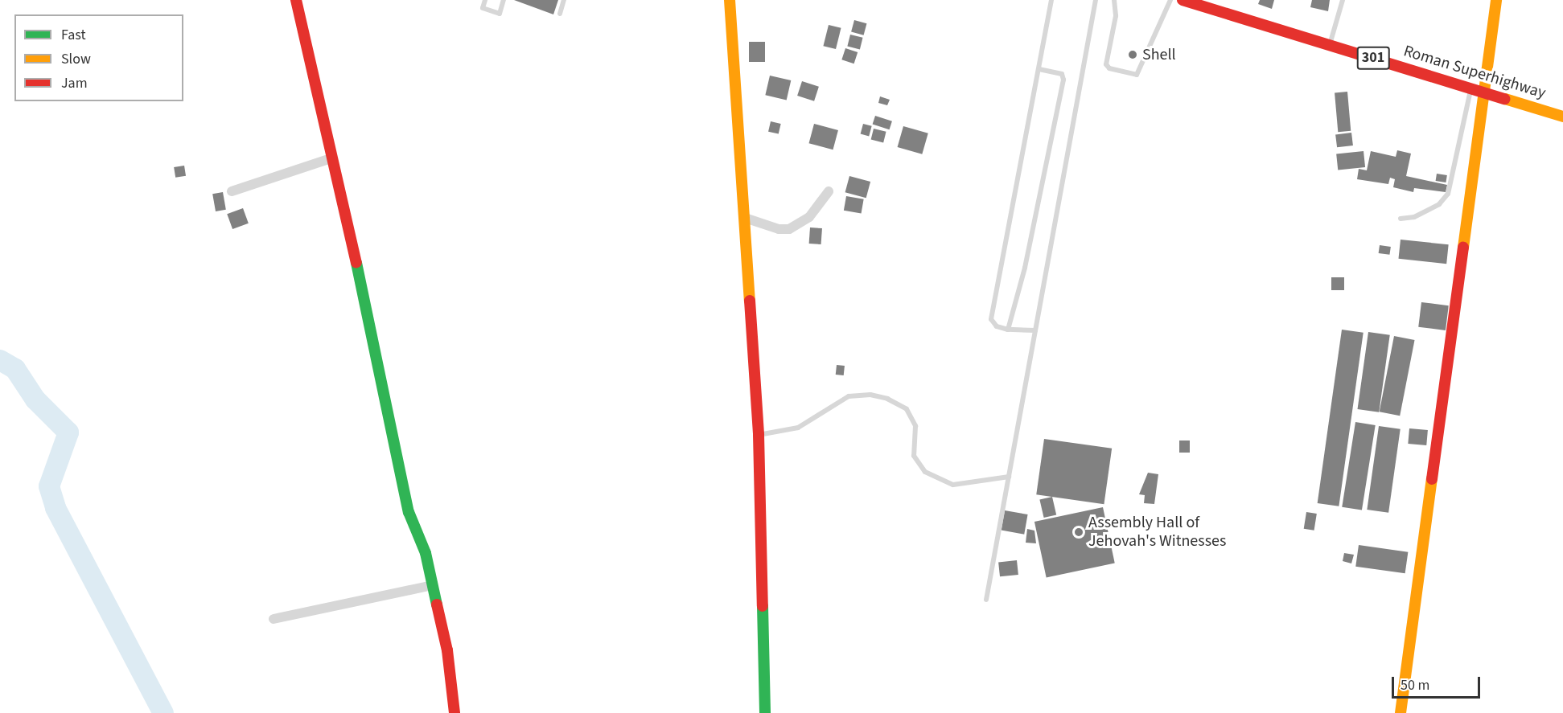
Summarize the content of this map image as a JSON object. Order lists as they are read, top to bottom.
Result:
{
  "streets": {
    "street": ["301", "Roman Superhighway"]
  },
  "places": ["Shell", "Assembly Hall of Jehovah's Witnesses"],
  "legend": ["Fast", "Slow", "Jam"],
  "scale_bar": "50 m"
}
